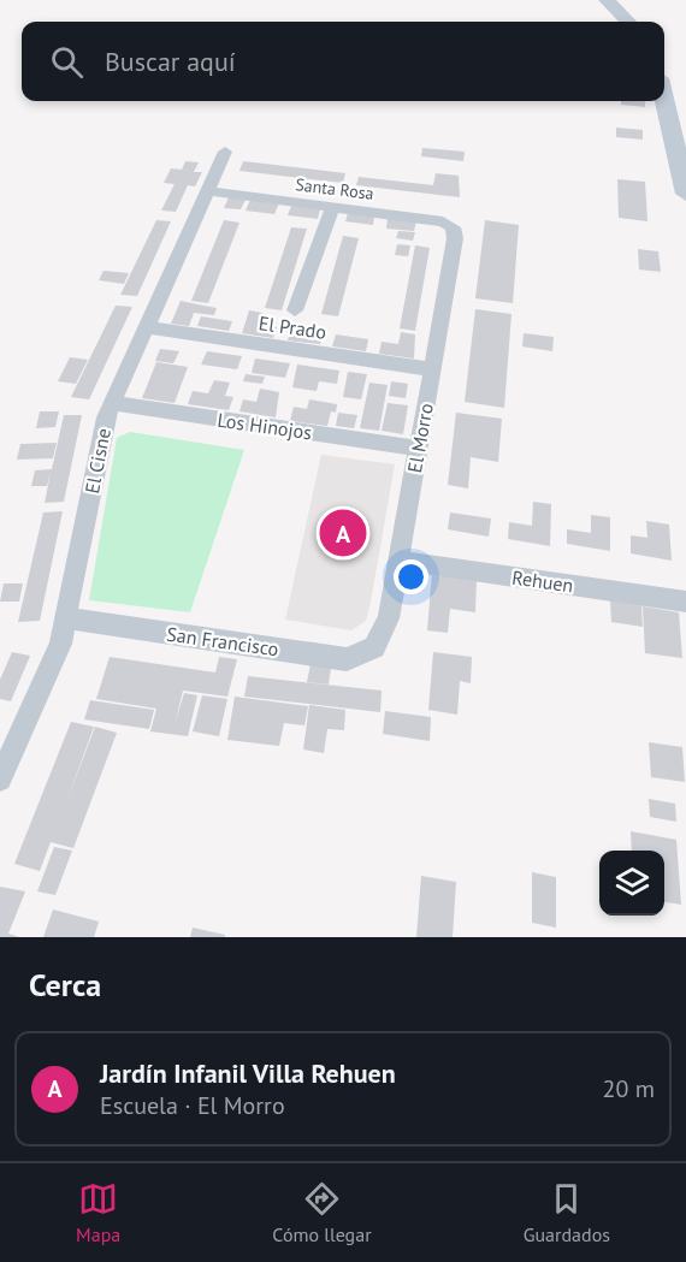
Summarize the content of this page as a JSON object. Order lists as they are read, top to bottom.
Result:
{
  "streets": {
    "street": [
      "Santa Rosa",
      "El Prado",
      "Los Hinojos",
      "El Morro",
      "El Cisne",
      "Rehuen",
      "San Francisco"
    ]
  },
  "crossings": [
    ["Santa Rosa", "El Morro"],
    ["Santa Rosa", "El Cisne"],
    ["El Prado", "El Morro"],
    ["El Prado", "El Cisne"],
    ["Los Hinojos", "El Morro"],
    ["Los Hinojos", "El Cisne"],
    ["El Morro", "Rehuen"],
    ["El Morro", "San Francisco"],
    ["El Cisne", "San Francisco"]
  ],
  "page": {
    "search": "Buscar aquí",
    "pins": "A",
    "heading": "Cerca",
    "list": [
      {
        "mark": "A",
        "name": "Jardín Infanil Villa Rehuen",
        "note": "Escuela · El Morro",
        "value": "20 m"
      }
    ],
    "nav": ["Mapa", "Cómo llegar", "Guardados"]
  }
}
